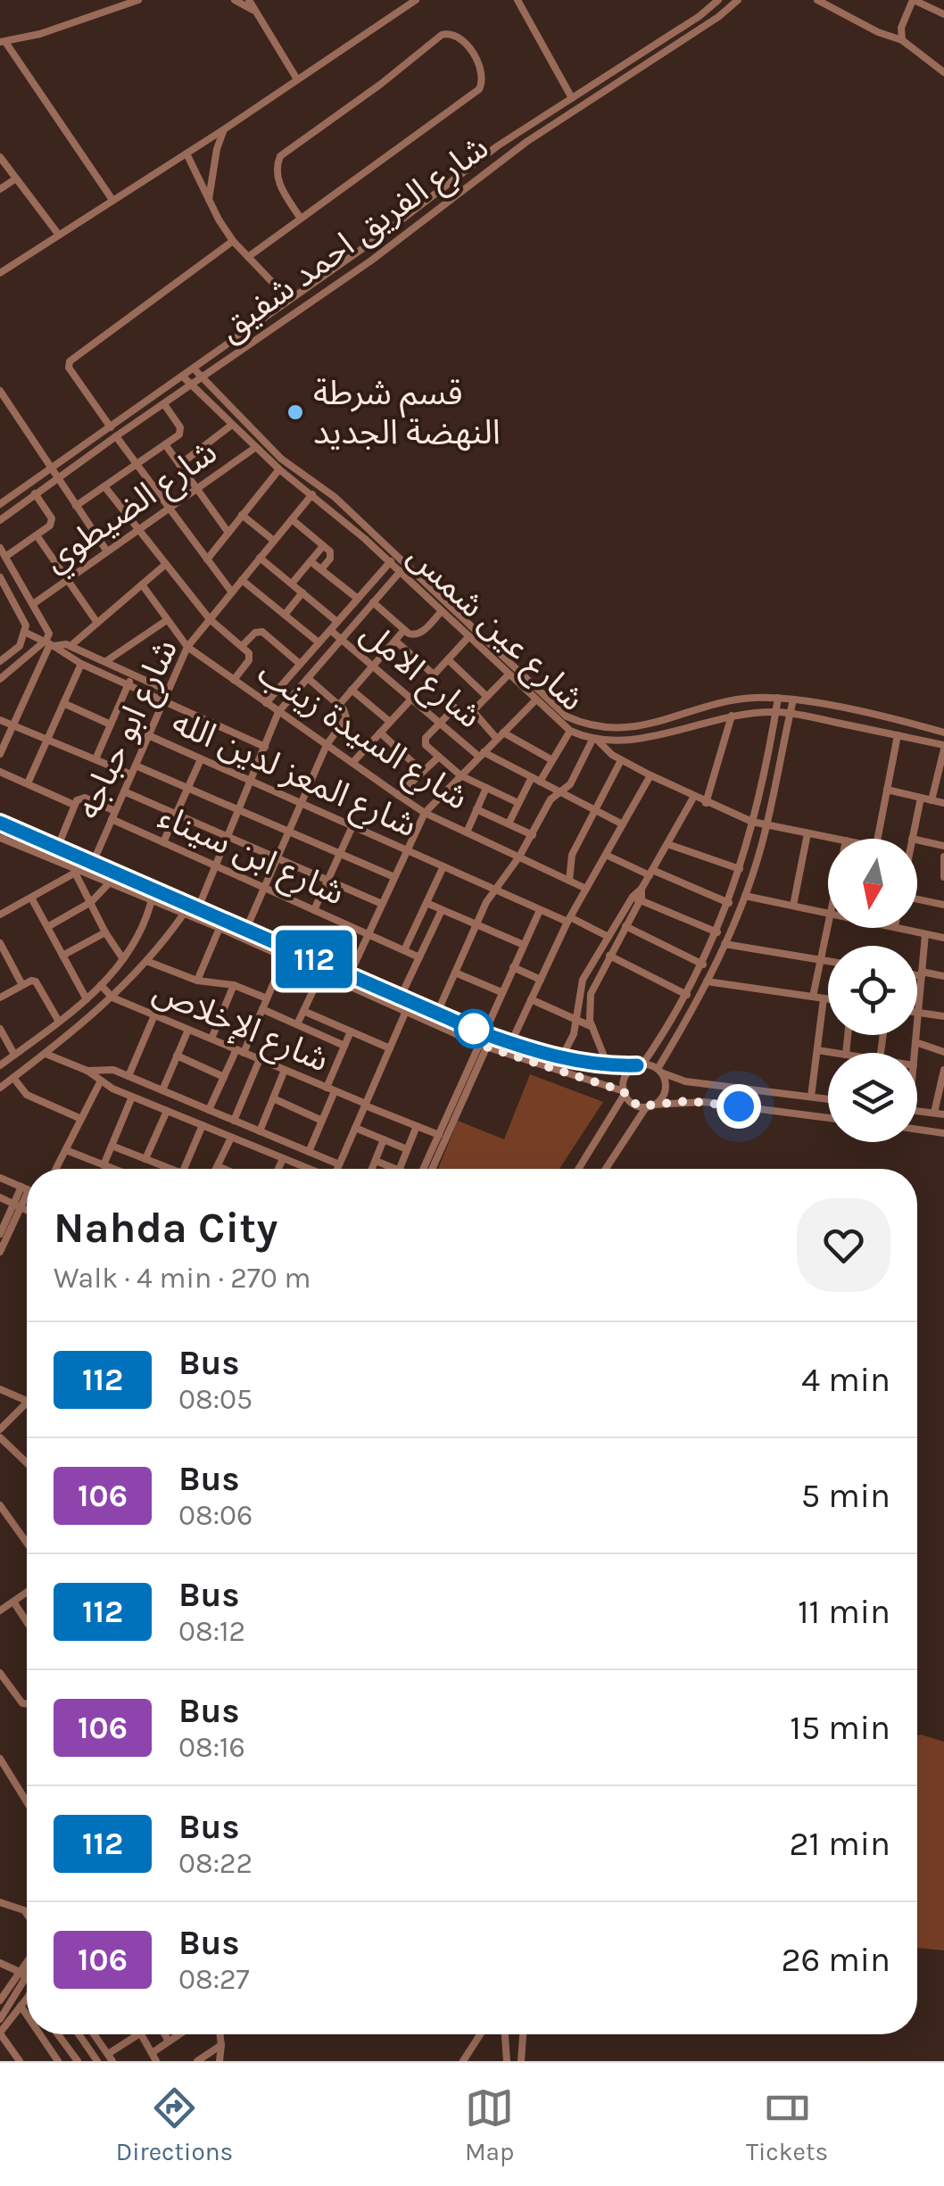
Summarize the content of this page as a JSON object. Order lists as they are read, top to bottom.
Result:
{
  "streets": {
    "street": [
      "شارع الفريق احمد شفيق",
      "شارع الضيطوي",
      "شارع عين شمس",
      "شارع الامل",
      "شارع ابو حباجه",
      "شارع السيدة زينب",
      "شارع المعز لدين الله",
      "شارع ابن سيناء",
      "شارع الإخلاص"
    ]
  },
  "crossings": [
    ["شارع الفريق احمد شفيق", "شارع عين شمس"],
    ["شارع الضيطوي", "شارع عين شمس"],
    ["شارع عين شمس", "شارع ابو حباجه"],
    ["شارع ابو حباجه", "شارع السيدة زينب"],
    ["شارع ابو حباجه", "شارع المعز لدين الله"],
    ["شارع ابو حباجه", "شارع ابن سيناء"]
  ],
  "places": ["قسم شرطة النهضة الجديد"],
  "lines": ["bus line 112"],
  "north": "bottom",
  "page": {
    "on_map": "112",
    "heading": ["Nahda City", "Walk · 4 min · 270 m"],
    "list": [
      {
        "mark": "112",
        "name": "Bus",
        "note": "08:05",
        "value": "4 min"
      },
      {
        "mark": "106",
        "name": "Bus",
        "note": "08:06",
        "value": "5 min"
      },
      {
        "mark": "112",
        "name": "Bus",
        "note": "08:12",
        "value": "11 min"
      },
      {
        "mark": "106",
        "name": "Bus",
        "note": "08:16",
        "value": "15 min"
      },
      {
        "mark": "112",
        "name": "Bus",
        "note": "08:22",
        "value": "21 min"
      },
      {
        "mark": "106",
        "name": "Bus",
        "note": "08:27",
        "value": "26 min"
      }
    ],
    "tabs": ["Directions", "Map", "Tickets"]
  }
}
